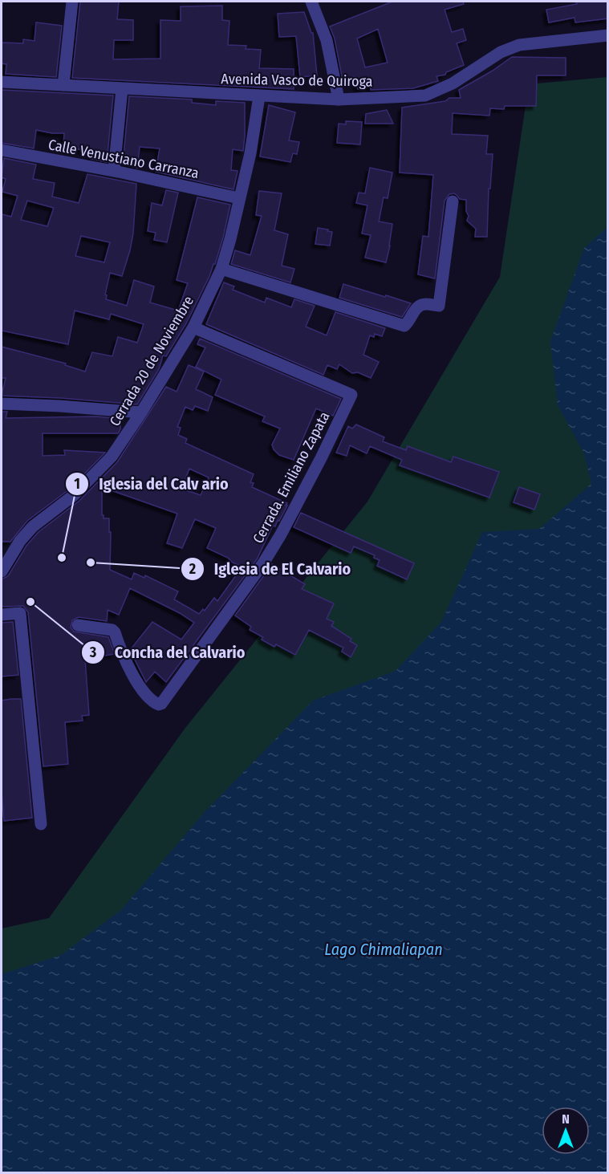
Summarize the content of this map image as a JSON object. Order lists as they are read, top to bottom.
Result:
{
  "streets": {
    "street": [
      "Avenida Vasco de Quiroga",
      "Calle Venustiano Carranza",
      "Cerrada 20 de Noviembre",
      "Cerrada. Emiliano Zapata"
    ]
  },
  "crossings": [
    ["Avenida Vasco de Quiroga", "Cerrada 20 de Noviembre"],
    ["Calle Venustiano Carranza", "Cerrada 20 de Noviembre"],
    ["Cerrada 20 de Noviembre", "Cerrada. Emiliano Zapata"]
  ],
  "water": ["Lago Chimaliapan"],
  "places": ["Iglesia del Calv ario", "Iglesia de El Calvario", "Concha del Calvario"],
  "north": "top"
}
